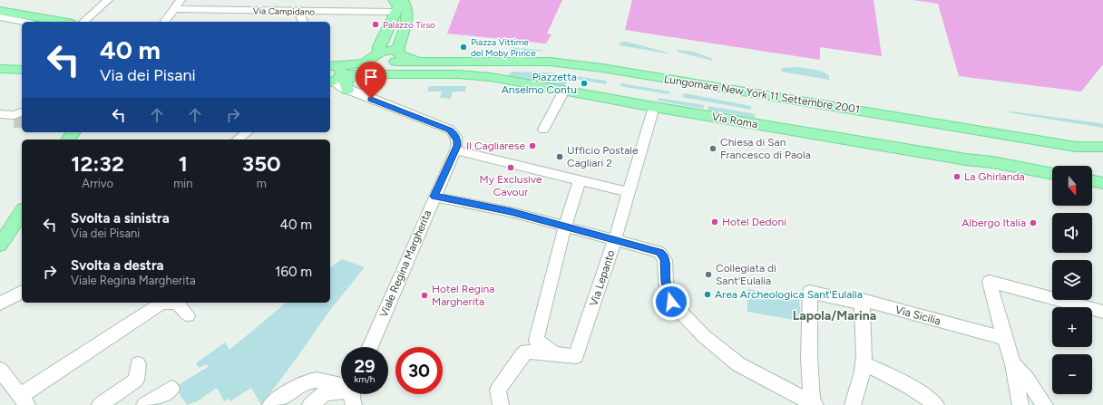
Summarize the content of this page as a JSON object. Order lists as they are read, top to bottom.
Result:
{
  "streets": {
    "main road": ["Lungomare New York 11 Settembre 2001", "Via Roma"],
    "street": [
      "Via Campidano",
      "Viale Regina Margherita",
      "Via Lepanto",
      "Via Sicilia"
    ]
  },
  "crossings": [
    ["Lungomare New York 11 Settembre 2001", "Via Roma"],
    ["Lungomare New York 11 Settembre 2001", "Viale Regina Margherita"],
    ["Via Roma", "Viale Regina Margherita"],
    ["Via Roma", "Via Lepanto"]
  ],
  "districts": ["Lapola/Marina"],
  "places": [
    "Palazzo Tirso",
    "Piazza Vittime del Moby Prince",
    "Piazzetta Anselmo Contu",
    "Il Cagliarese",
    "Chiesa di San Francesco di Paola",
    "Ufficio Postale Cagliari 2",
    "My Exclusive Cavour",
    "La Ghirlanda",
    "Hotel Dedoni",
    "Albergo Italia",
    "Collegiata di Sant'Eulalia",
    "Area Archeologica Sant'Eulalia",
    "Hotel Regina Margherita"
  ],
  "north": "bottom",
  "page": {
    "turn": ["40 m", "Via dei Pisani"],
    "eta": [
      "12:32",
      "Arrivo",
      "1",
      "min",
      "350",
      "m"
    ],
    "map_buttons": ["+", "−"],
    "list": [
      {
        "name": "Svolta a sinistra",
        "note": "Via dei Pisani",
        "value": "40 m"
      },
      {
        "name": "Svolta a destra",
        "note": "Viale Regina Margherita",
        "value": "160 m"
      }
    ],
    "speed": "29 km/h",
    "limit": "30"
  }
}
